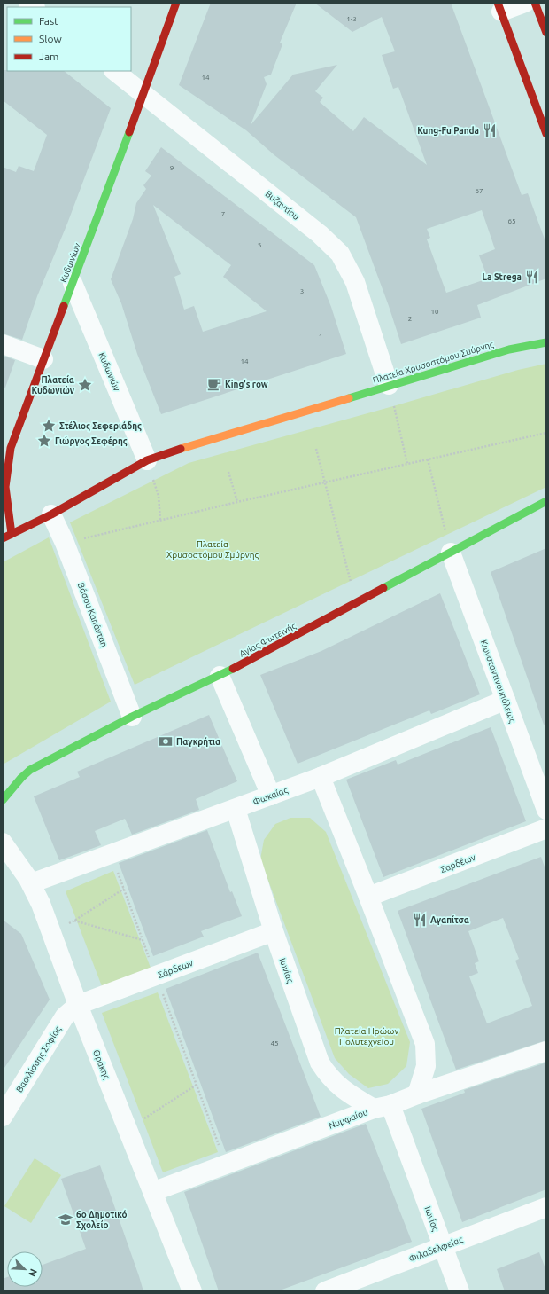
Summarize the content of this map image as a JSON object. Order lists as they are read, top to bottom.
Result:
{
  "streets": {
    "street": [
      "Βυζαντίου",
      "Κυδωνίων",
      "Πλατεία Χρυσοστόμου Σμύρνης",
      "Κυδωνιών",
      "Βάσου Καπάνταη",
      "Αγίας Φωτεινής",
      "Κωνσταντινουπόλεως",
      "Φωκαίας",
      "Σαρδέων",
      "Σάρδεων",
      "Ιωνίας",
      "Βασιλίσσης Σοφίας",
      "Θράκης",
      "Νυμφαίου",
      "Φιλαδελφείας"
    ]
  },
  "crossings": [
    ["Βυζαντίου", "Κυδωνίων"],
    ["Βυζαντίου", "Πλατεία Χρυσοστόμου Σμύρνης"],
    ["Κυδωνίων", "Πλατεία Χρυσοστόμου Σμύρνης"],
    ["Κυδωνίων", "Κυδωνιών"],
    ["Πλατεία Χρυσοστόμου Σμύρνης", "Κυδωνιών"],
    ["Πλατεία Χρυσοστόμου Σμύρνης", "Βάσου Καπάνταη"],
    ["Βάσου Καπάνταη", "Αγίας Φωτεινής"],
    ["Αγίας Φωτεινής", "Κωνσταντινουπόλεως"],
    ["Κωνσταντινουπόλεως", "Φωκαίας"],
    ["Φωκαίας", "Ιωνίας"],
    ["Φωκαίας", "Θράκης"],
    ["Σάρδεων", "Ιωνίας"],
    ["Σάρδεων", "Βασιλίσσης Σοφίας"],
    ["Σάρδεων", "Θράκης"],
    ["Ιωνίας", "Νυμφαίου"],
    ["Ιωνίας", "Φιλαδελφείας"],
    ["Βασιλίσσης Σοφίας", "Θράκης"],
    ["Θράκης", "Νυμφαίου"]
  ],
  "parks": ["Πλατεία Χρυσοστόμου Σμύρνης", "Πλατεία Ηρώων Πολυτεχνείου"],
  "places": {
    "restaurant": ["Kung-Fu Panda", "La Strega", "Αγαπίτσα"],
    "cafe": ["King's row"],
    "place": ["Πλατεία Κυδωνιών", "Στέλιος Σεφεριάδης", "Γιώργος Σεφέρης"],
    "bank": ["Παγκρήτια"],
    "school or university": ["6ο Δημοτικό Σχολείο"]
  },
  "house_numbers": [
    "1-3",
    "14",
    "9",
    "67",
    "7",
    "65",
    "5",
    "3",
    "10",
    "2",
    "1",
    "14",
    "45"
  ],
  "legend": ["Fast", "Slow", "Jam"],
  "north": "bottom right"
}
